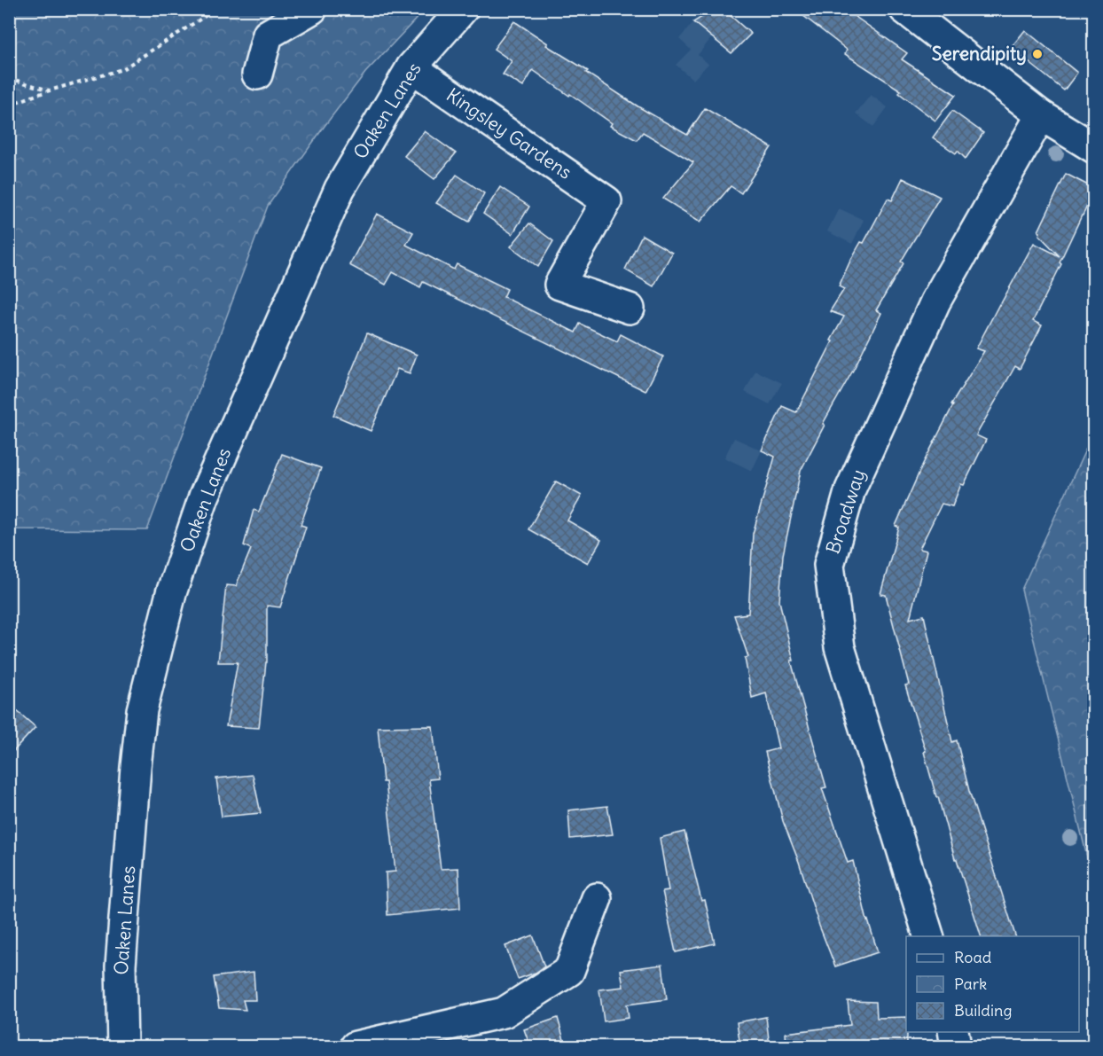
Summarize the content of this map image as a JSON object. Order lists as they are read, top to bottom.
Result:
{
  "streets": {
    "street": ["Oaken Lanes", "Kingsley Gardens", "Broadway"]
  },
  "crossings": [
    ["Oaken Lanes", "Kingsley Gardens"]
  ],
  "places": ["Serendipity"],
  "legend": ["Road", "Park", "Building"]
}
